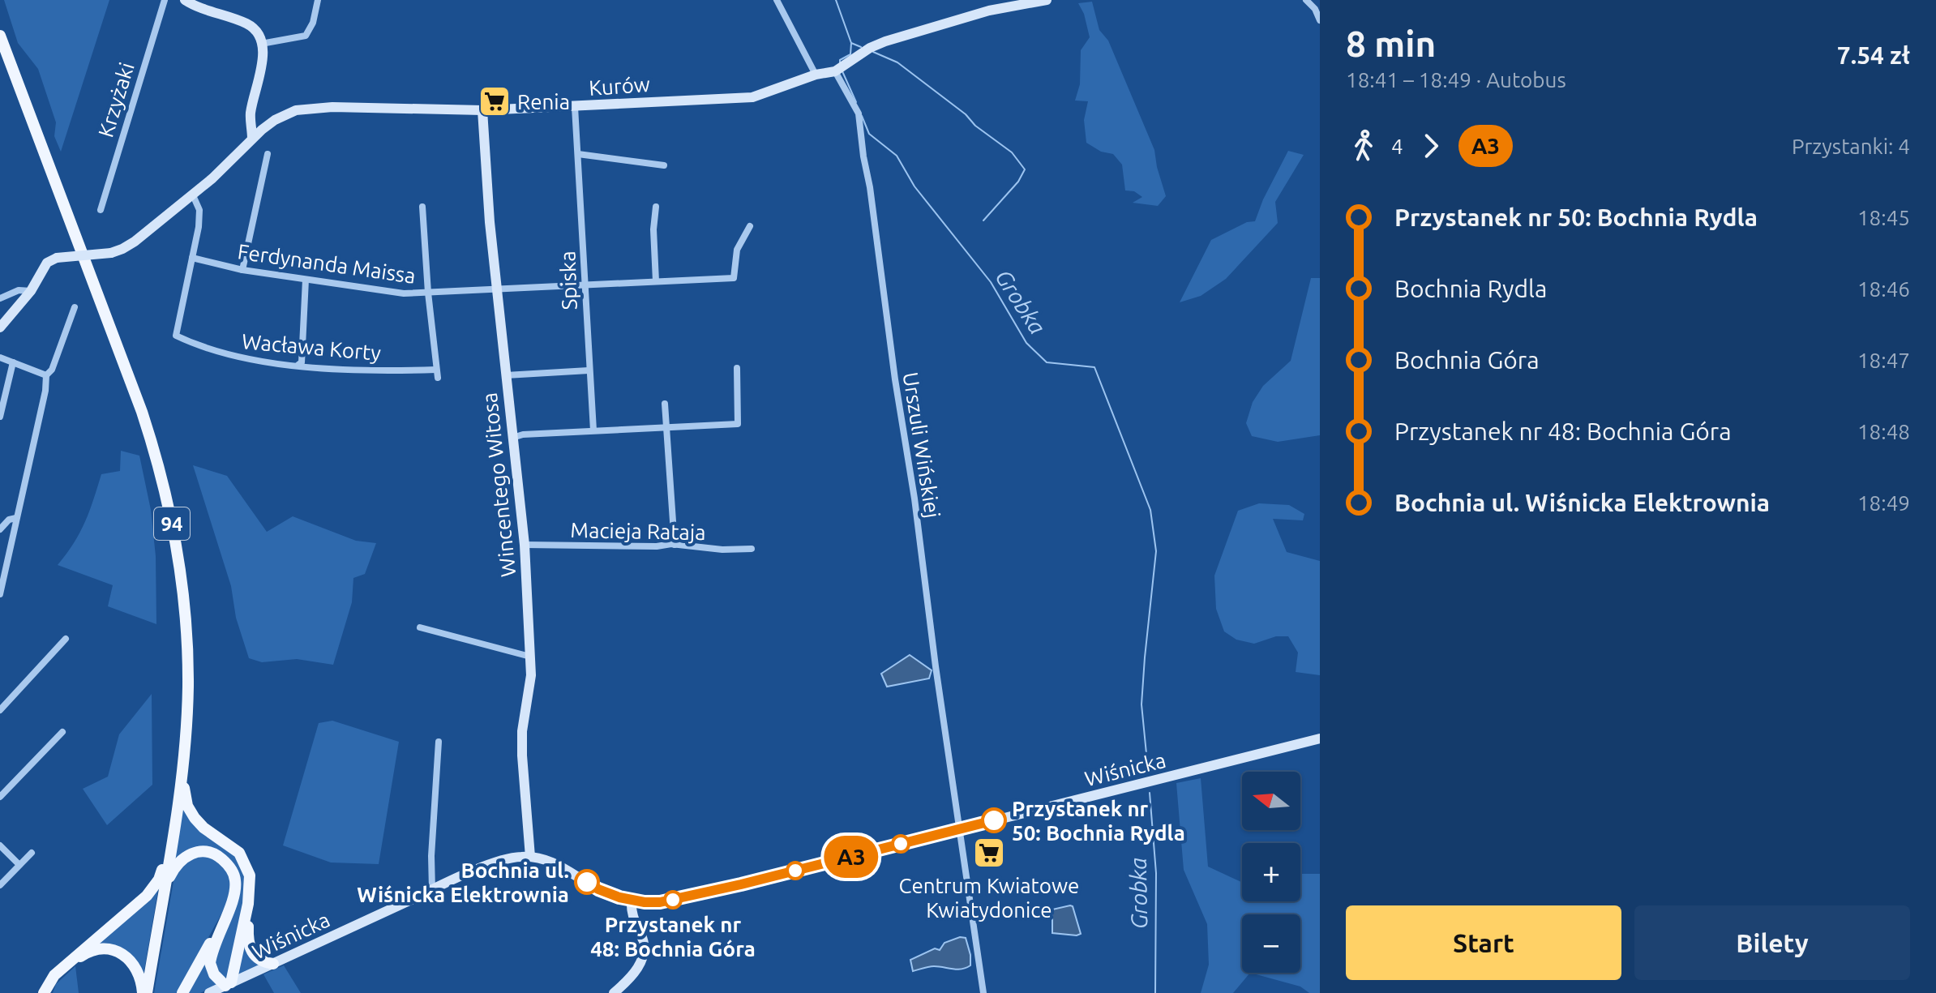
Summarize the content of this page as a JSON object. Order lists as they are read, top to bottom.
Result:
{
  "streets": {
    "main road": ["94"],
    "street": [
      "Kurów",
      "Krzyżaki",
      "Ferdynanda Maissa",
      "Spiska",
      "Wacława Korty",
      "Urszuli Wińskiej",
      "Wincentego Witosa",
      "Macieja Rataja",
      "Wiśnicka"
    ]
  },
  "crossings": [
    ["Kurów", "Spiska"],
    ["Kurów", "Wacława Korty"],
    ["Kurów", "Urszuli Wińskiej"],
    ["Kurów", "Wincentego Witosa"],
    ["Ferdynanda Maissa", "Spiska"],
    ["Ferdynanda Maissa", "Wacława Korty"],
    ["Ferdynanda Maissa", "Wincentego Witosa"],
    ["Urszuli Wińskiej", "Wiśnicka"],
    ["Wincentego Witosa", "Macieja Rataja"],
    ["Wincentego Witosa", "Wiśnicka"]
  ],
  "water": ["Grobka"],
  "places": {
    "supermarket": ["Renia", "Centrum Kwiatowe Kwiatydonice"],
    "other": ["Przystanek nr 50: Bochnia Rydla", "Bochnia ul. Wiśnicka Elektrownia", "Przystanek nr 48: Bochnia Góra"]
  },
  "lines": ["bus line A3"],
  "north": "left",
  "page": {
    "on_map": "A3",
    "heading": ["8 min", "18:41 – 18:49 · Autobus", "7.54 zł"],
    "legs": ["4", "A3", "Przystanki: 4"],
    "list": [
      {
        "name": "Przystanek nr 50: Bochnia Rydla",
        "value": "18:45"
      },
      {
        "name": "Bochnia Rydla",
        "value": "18:46"
      },
      {
        "name": "Bochnia Góra",
        "value": "18:47"
      },
      {
        "name": "Przystanek nr 48: Bochnia Góra",
        "value": "18:48"
      },
      {
        "name": "Bochnia ul. Wiśnicka Elektrownia",
        "value": "18:49"
      }
    ],
    "map_buttons": ["+", "−"],
    "buttons": ["Start", "Bilety"]
  }
}
